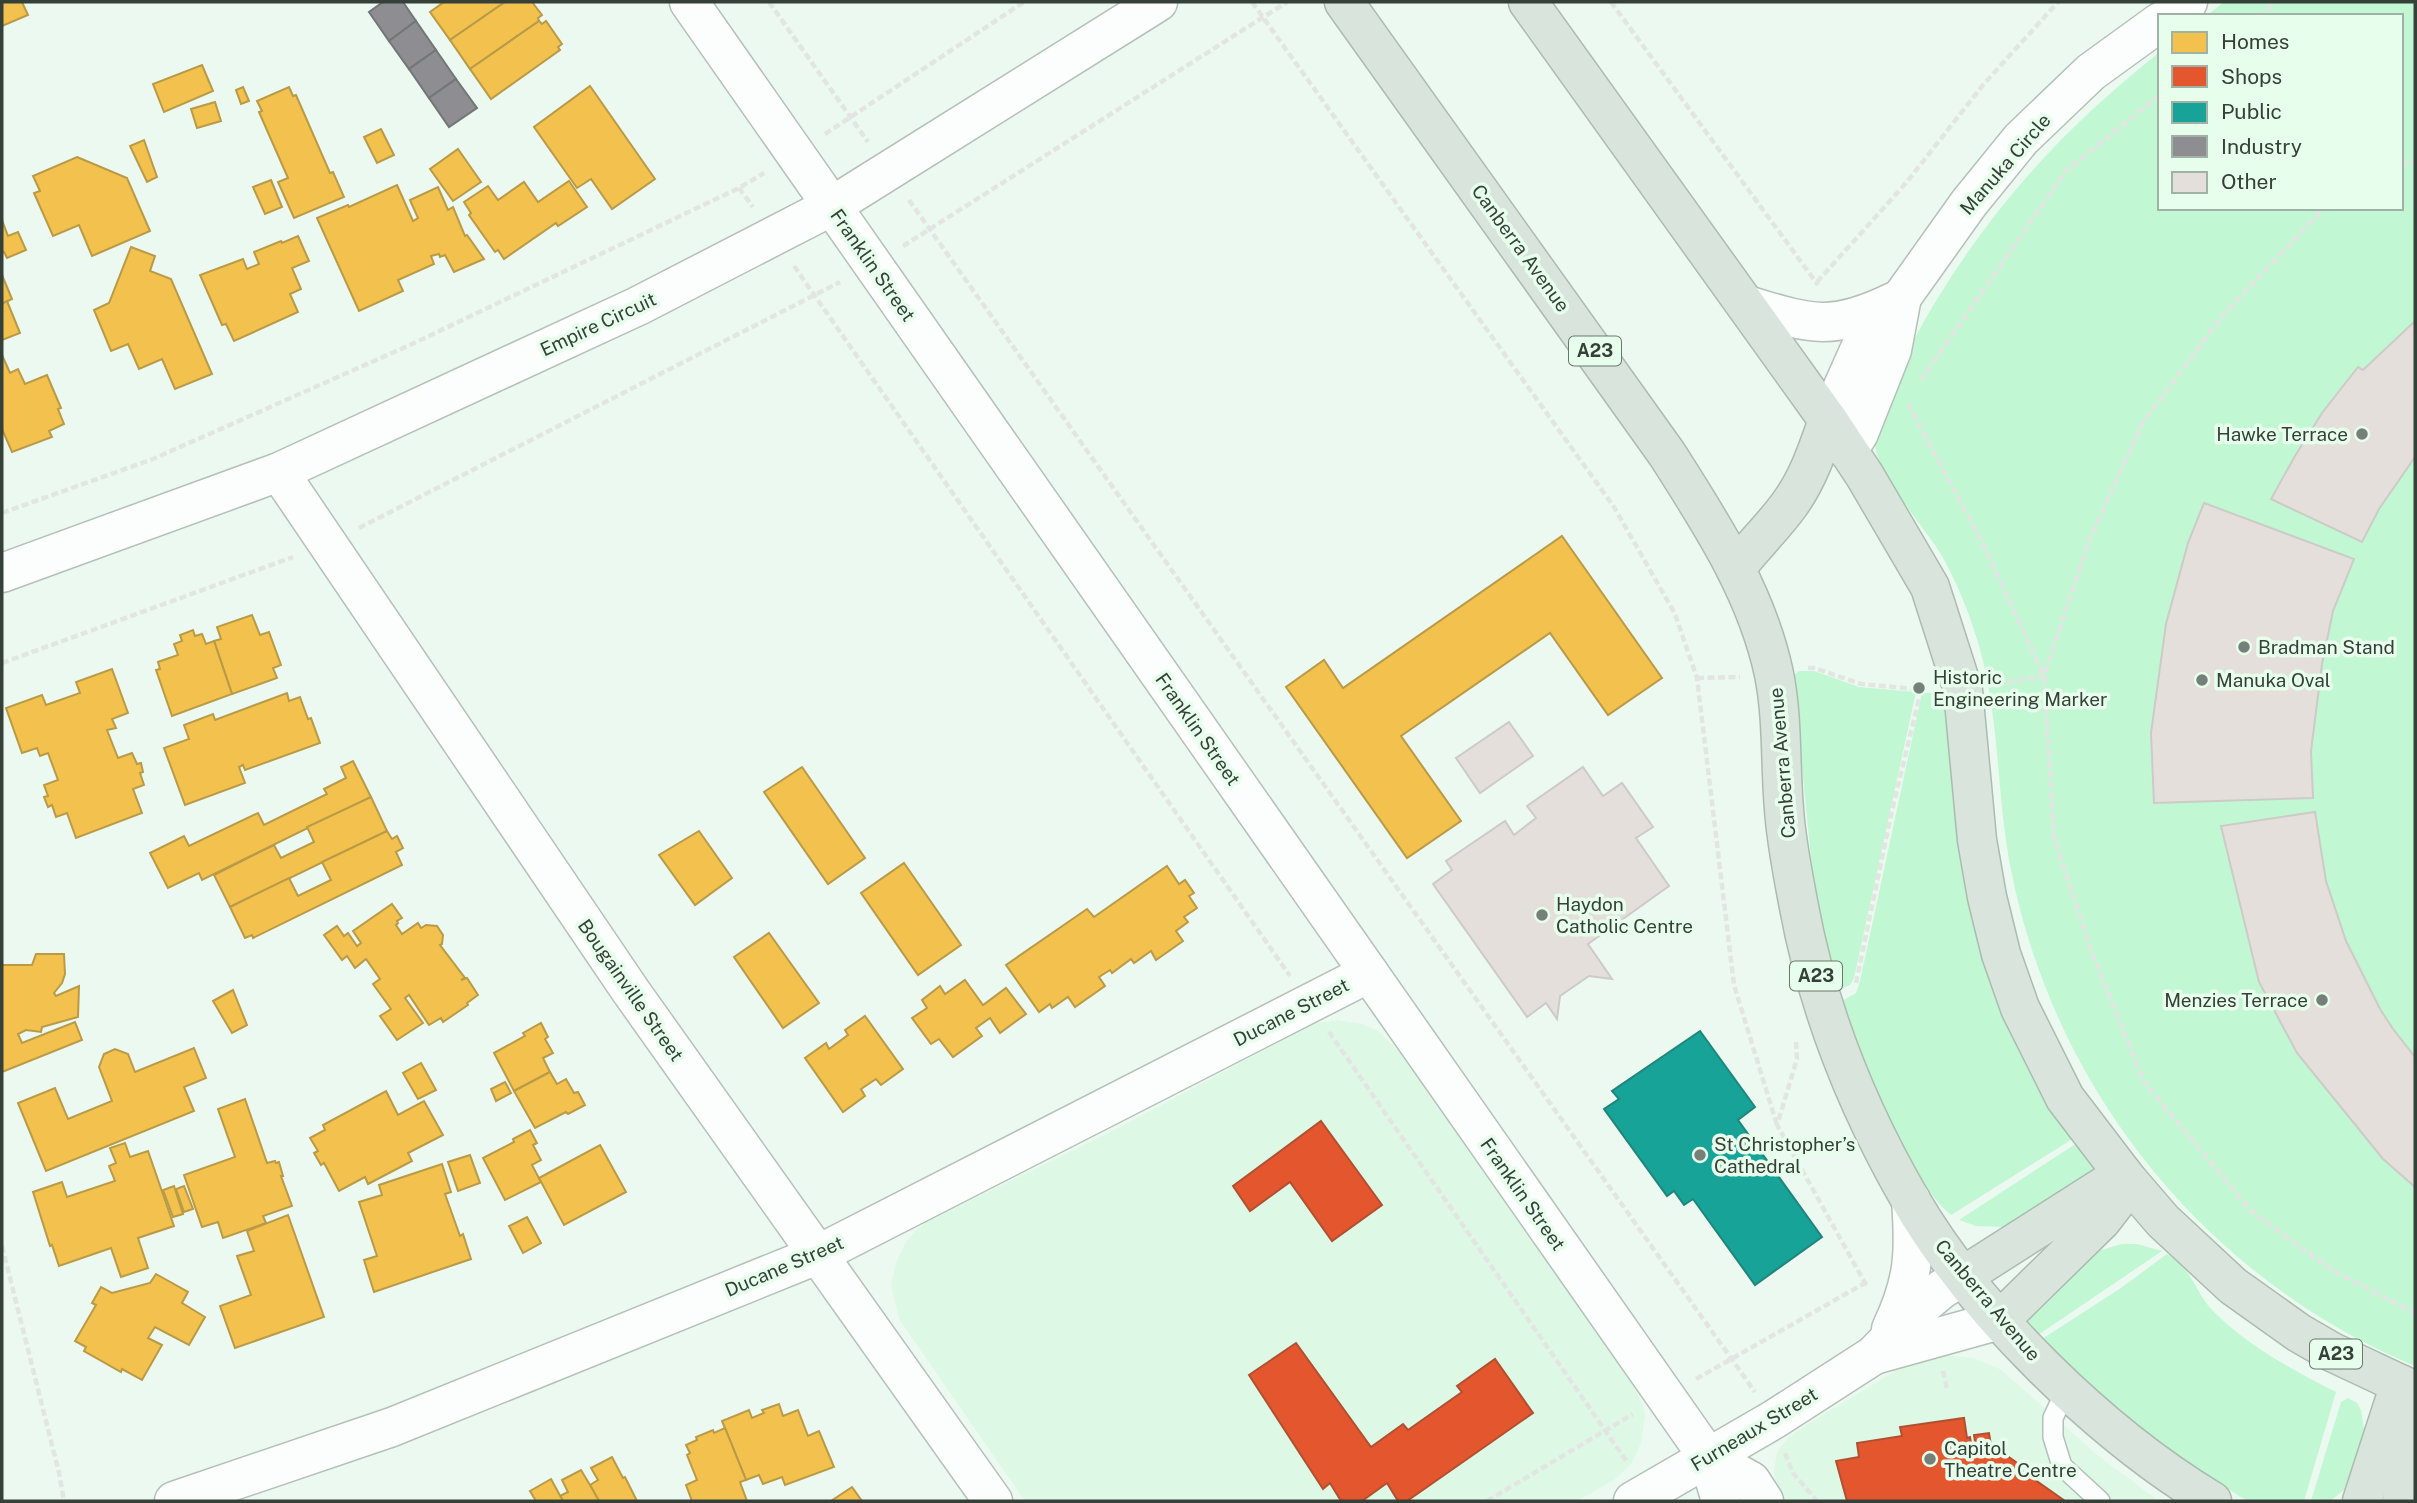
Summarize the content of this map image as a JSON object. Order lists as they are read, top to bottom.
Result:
{
  "streets": {
    "highway": ["Canberra Avenue", "A23"],
    "street": [
      "Manuka Circle",
      "Franklin Street",
      "Empire Circuit",
      "Bougainville Street",
      "Ducane Street",
      "Furneaux Street"
    ]
  },
  "crossings": [
    ["Manuka Circle", "A23"],
    ["Canberra Avenue", "Furneaux Street"],
    ["Franklin Street", "Empire Circuit"],
    ["Franklin Street", "Ducane Street"],
    ["Franklin Street", "Furneaux Street"],
    ["Empire Circuit", "Bougainville Street"],
    ["Bougainville Street", "Ducane Street"]
  ],
  "places": [
    "Hawke Terrace",
    "Bradman Stand",
    "Manuka Oval",
    "Historic Engineering Marker",
    "Haydon Catholic Centre",
    "Menzies Terrace",
    "St Christopher’s Cathedral",
    "Capitol Theatre Centre"
  ],
  "legend": [
    "Homes",
    "Shops",
    "Public",
    "Industry",
    "Other"
  ]
}
